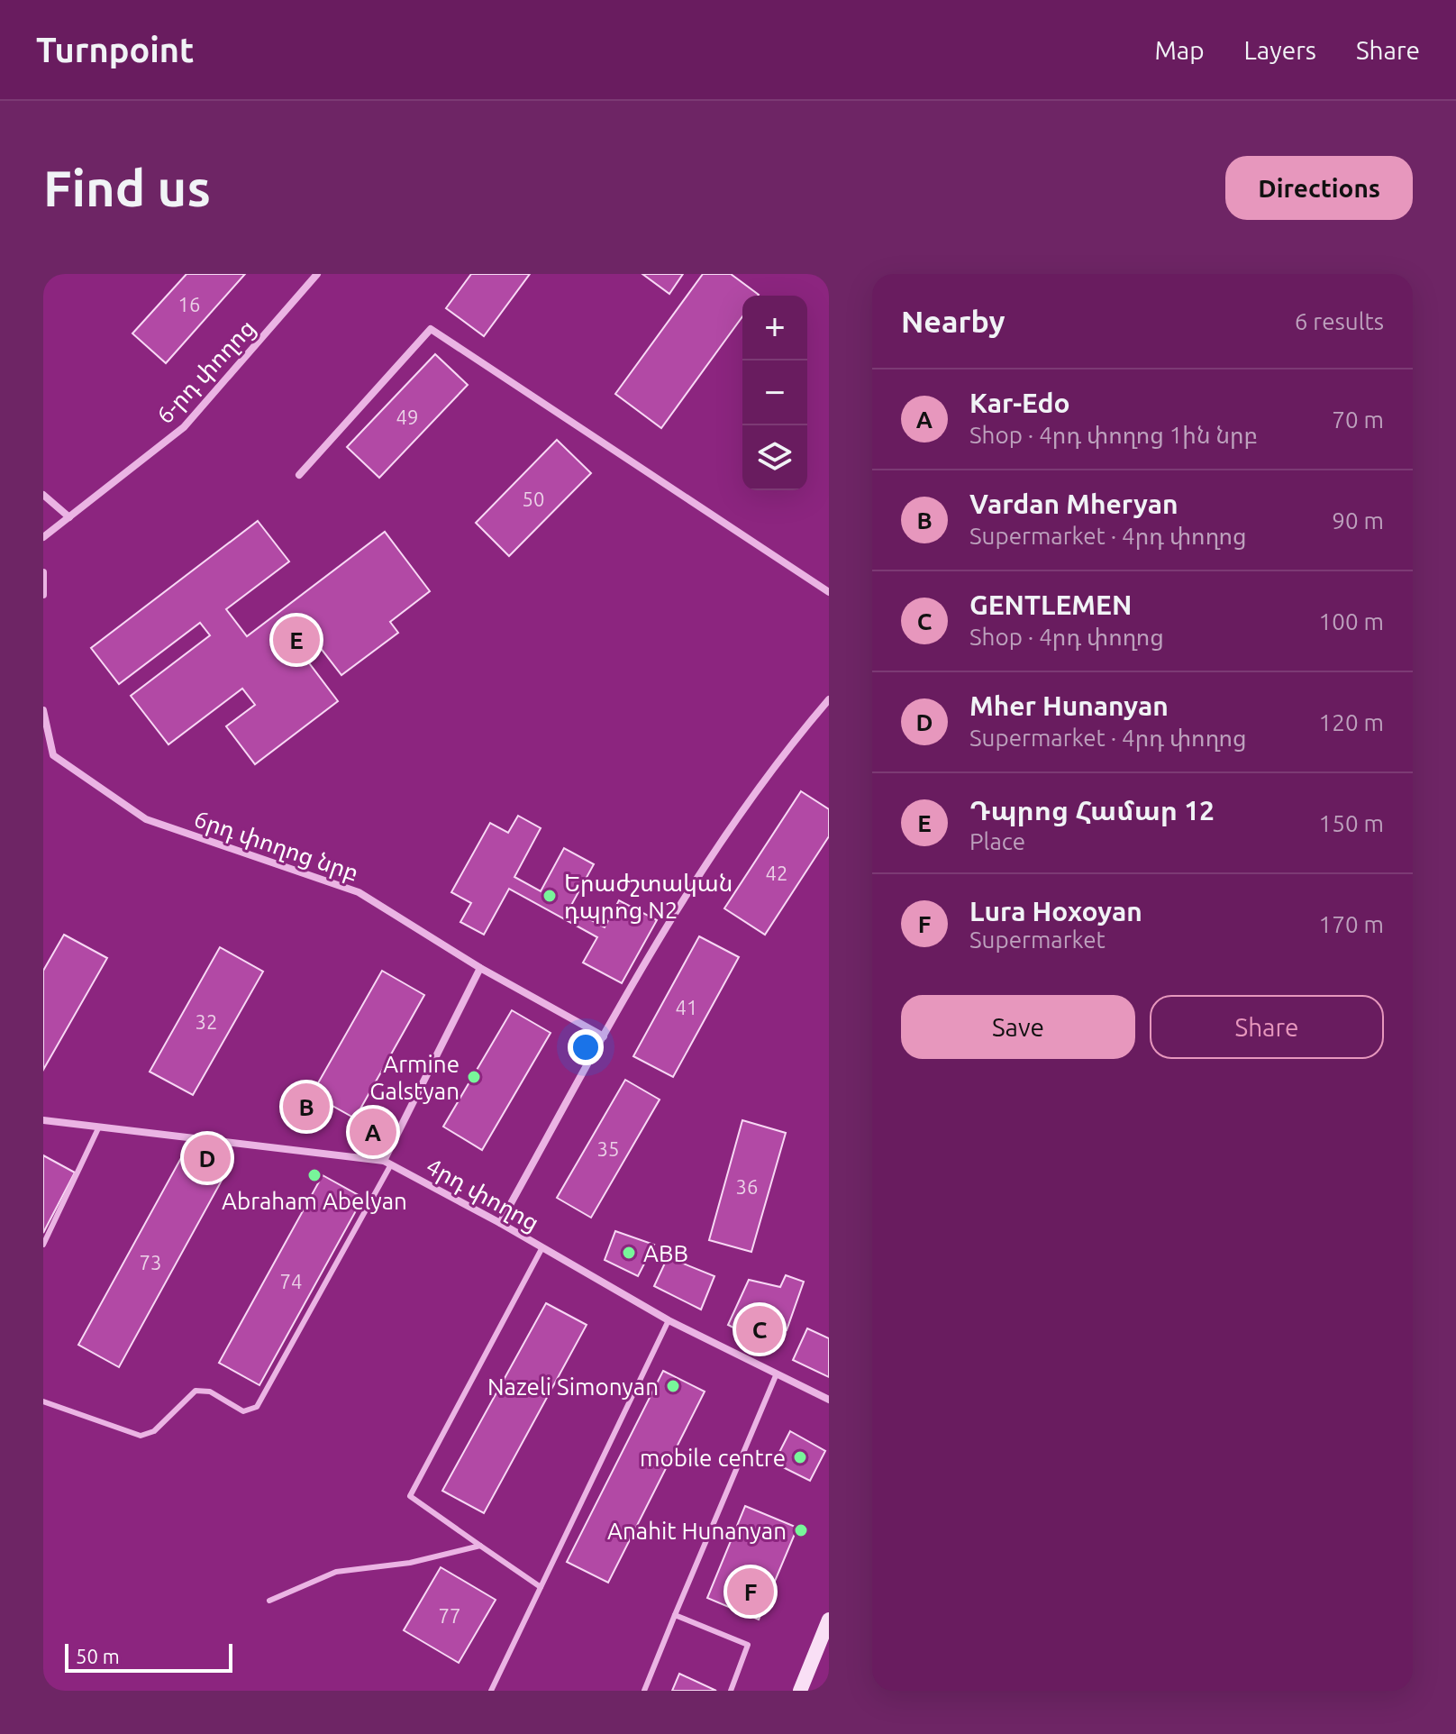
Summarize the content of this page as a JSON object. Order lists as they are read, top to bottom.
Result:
{
  "streets": {
    "street": ["6-րդ փողոց", "6րդ փողոց նրբ", "4րդ փողոց"]
  },
  "places": [
    "Երաժշտական դպրոց N2",
    "Armine Galstyan",
    "Abraham Abelyan",
    "ABB",
    "Nazeli Simonyan",
    "mobile centre",
    "Anahit Hunanyan"
  ],
  "house_numbers": [
    "16",
    "49",
    "50",
    "42",
    "41",
    "32",
    "35",
    "36",
    "73",
    "74",
    "77"
  ],
  "scale_bar": "50 m",
  "page": {
    "header": "Turnpoint",
    "nav": ["Map", "Layers", "Share"],
    "buttons": [
      "Directions",
      ["Save", "Share"]
    ],
    "title": "Find us",
    "heading": ["Nearby", "6 results"],
    "map_buttons": ["+", "−"],
    "list": [
      {
        "mark": "A",
        "name": "Kar-Edo",
        "note": "Shop · 4րդ փողոց 1ին նրբ",
        "value": "70 m"
      },
      {
        "mark": "B",
        "name": "Vardan Mheryan",
        "note": "Supermarket · 4րդ փողոց",
        "value": "90 m"
      },
      {
        "mark": "C",
        "name": "GENTLEMEN",
        "note": "Shop · 4րդ փողոց",
        "value": "100 m"
      },
      {
        "mark": "D",
        "name": "Mher Hunanyan",
        "note": "Supermarket · 4րդ փողոց",
        "value": "120 m"
      },
      {
        "mark": "E",
        "name": "Դպրոց Համար 12",
        "note": "Place",
        "value": "150 m"
      },
      {
        "mark": "F",
        "name": "Lura Hoxoyan",
        "note": "Supermarket",
        "value": "170 m"
      }
    ],
    "pins": [
      "E",
      "B",
      "A",
      "D",
      "C",
      "F"
    ],
    "scale": "50 m"
  }
}
